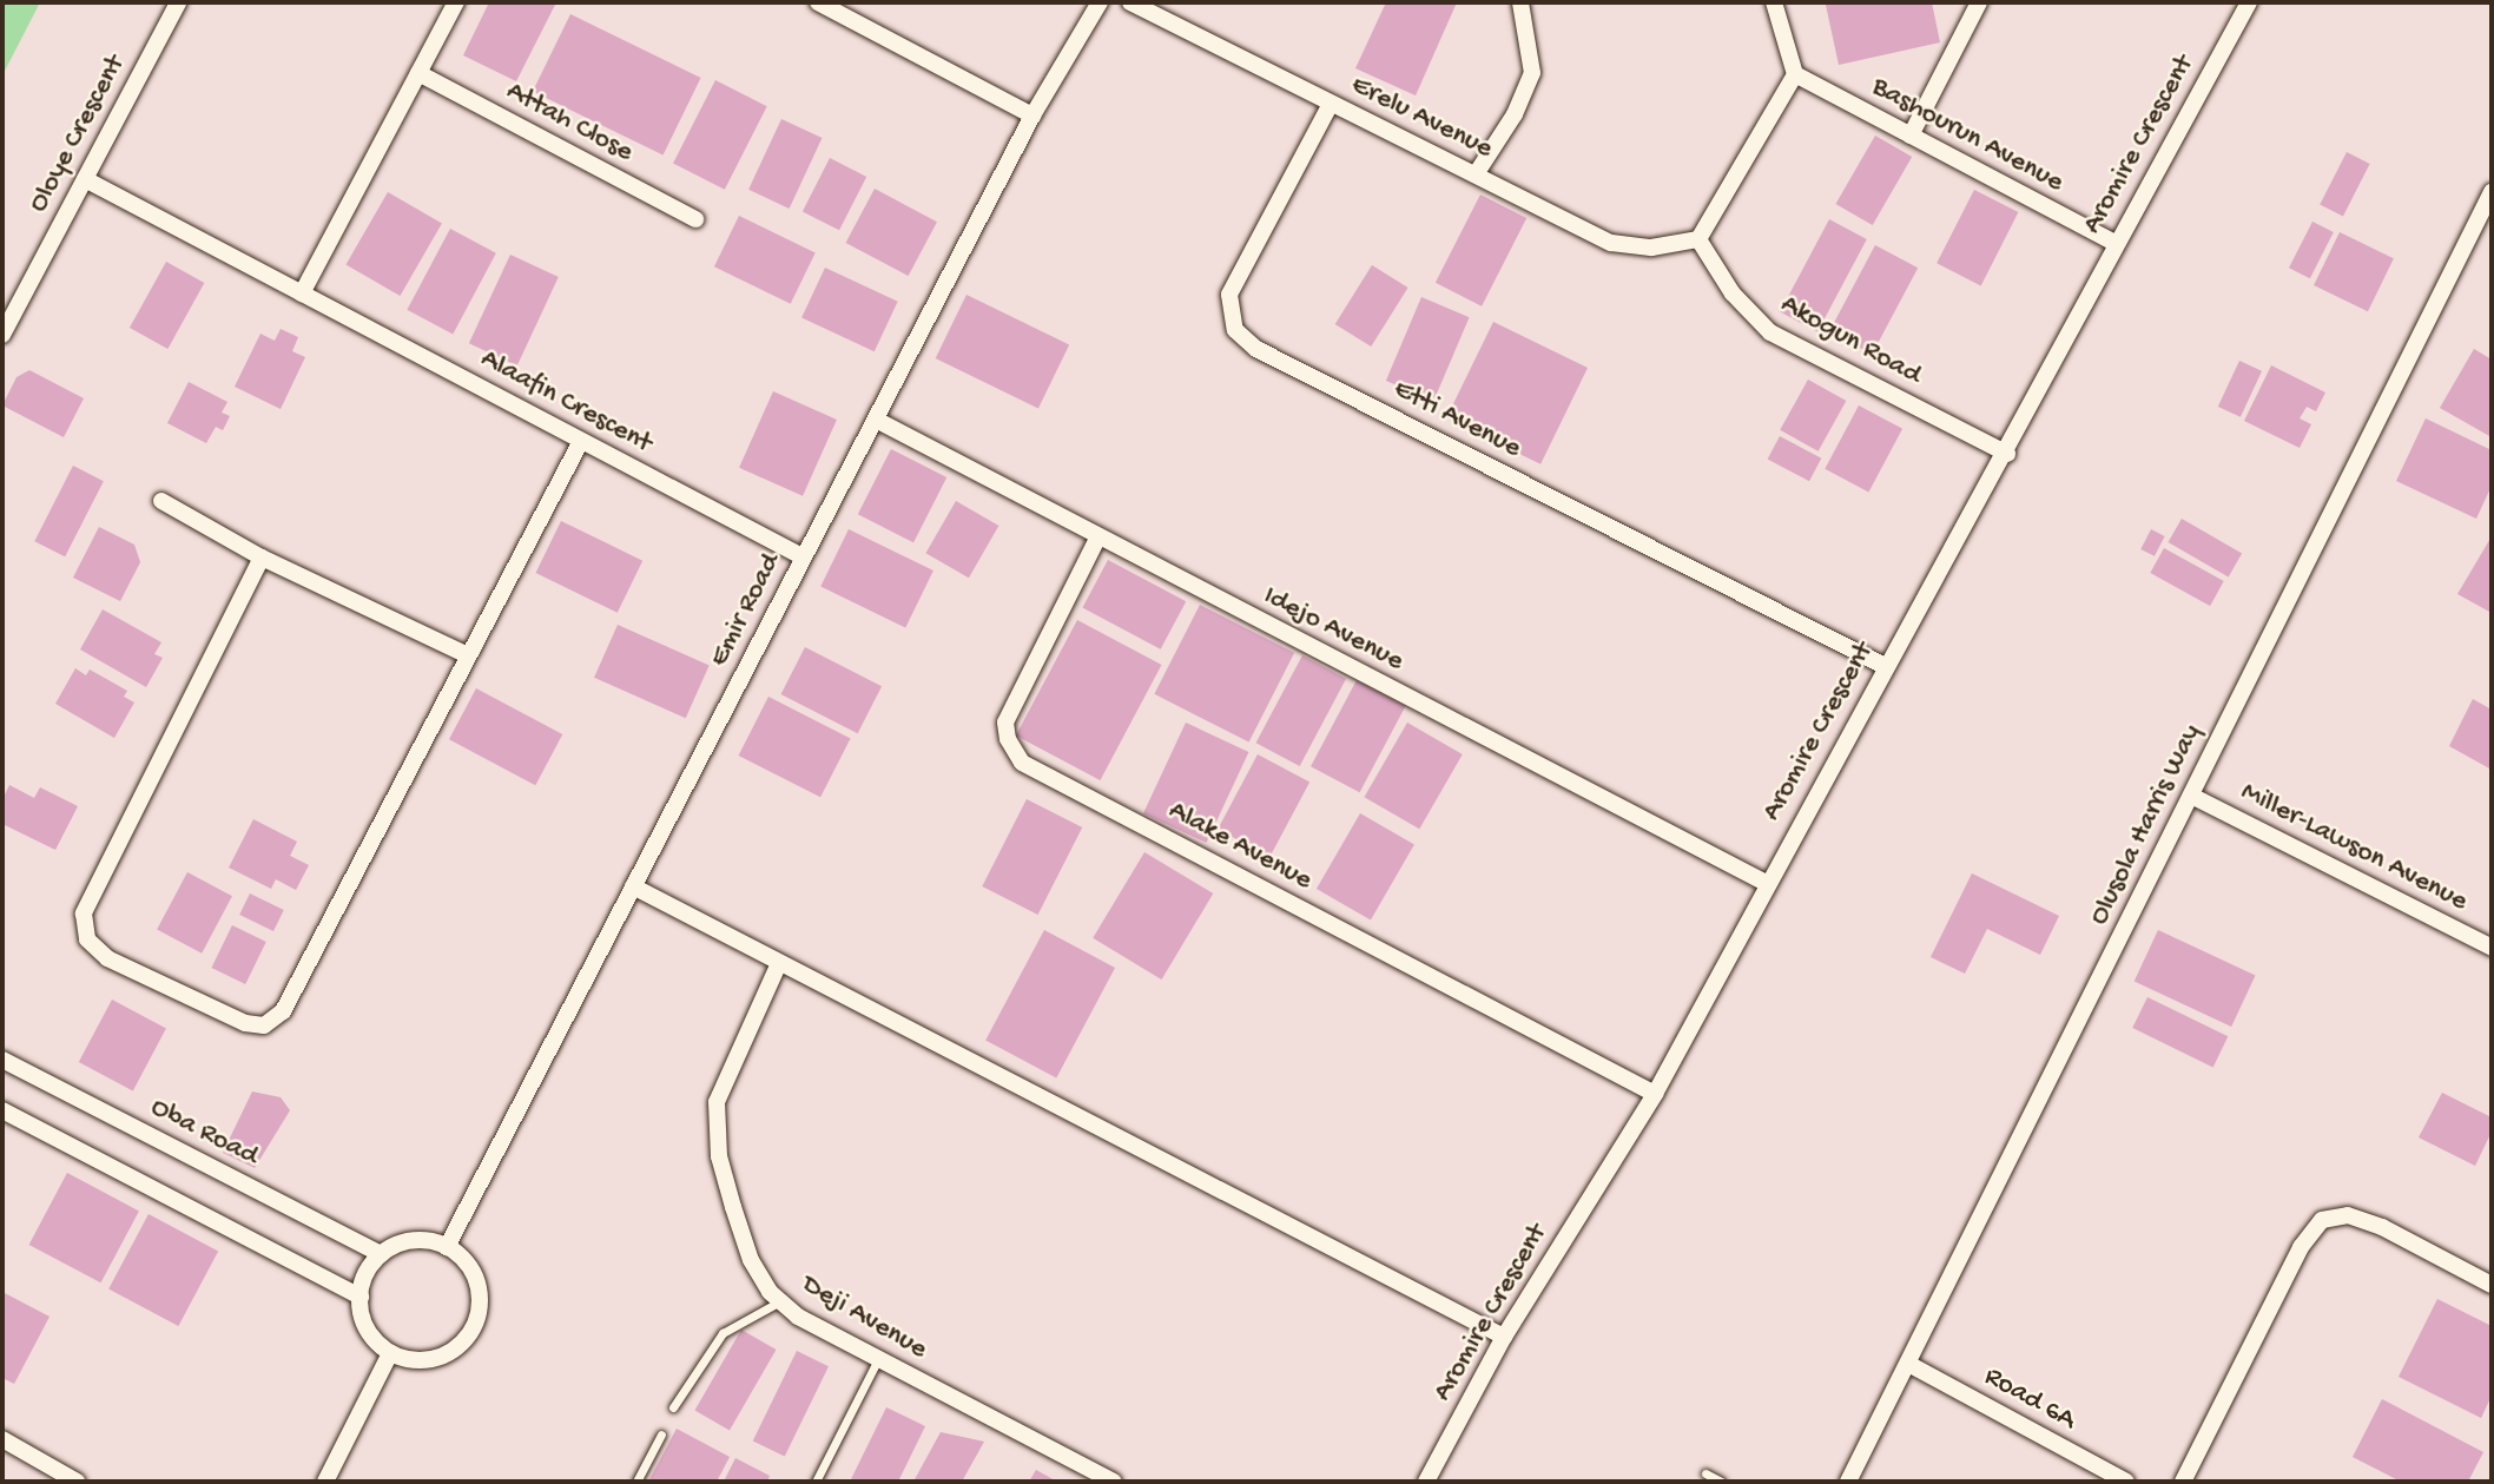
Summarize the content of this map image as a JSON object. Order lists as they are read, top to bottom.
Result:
{
  "streets": {
    "street": [
      "Erelu Avenue",
      "Attah Close",
      "Oloye Crescent",
      "Bashourun Avenue",
      "Aromire Crescent",
      "Akogun Road",
      "Alaafin Crescent",
      "Etti Avenue",
      "Emir Road",
      "Idejo Avenue",
      "Olusola Harris Way",
      "Alake Avenue",
      "Miller-Lawson Avenue",
      "Oba Road",
      "Deji Avenue",
      "Road 6A"
    ]
  },
  "crossings": [
    ["Erelu Avenue", "Akogun Road"],
    ["Erelu Avenue", "Etti Avenue"],
    ["Oloye Crescent", "Alaafin Crescent"],
    ["Bashourun Avenue", "Aromire Crescent"],
    ["Aromire Crescent", "Akogun Road"],
    ["Aromire Crescent", "Etti Avenue"],
    ["Aromire Crescent", "Idejo Avenue"],
    ["Aromire Crescent", "Alake Avenue"],
    ["Alaafin Crescent", "Emir Road"],
    ["Emir Road", "Idejo Avenue"],
    ["Emir Road", "Oba Road"],
    ["Idejo Avenue", "Alake Avenue"],
    ["Olusola Harris Way", "Miller-Lawson Avenue"],
    ["Olusola Harris Way", "Road 6A"]
  ]
}
